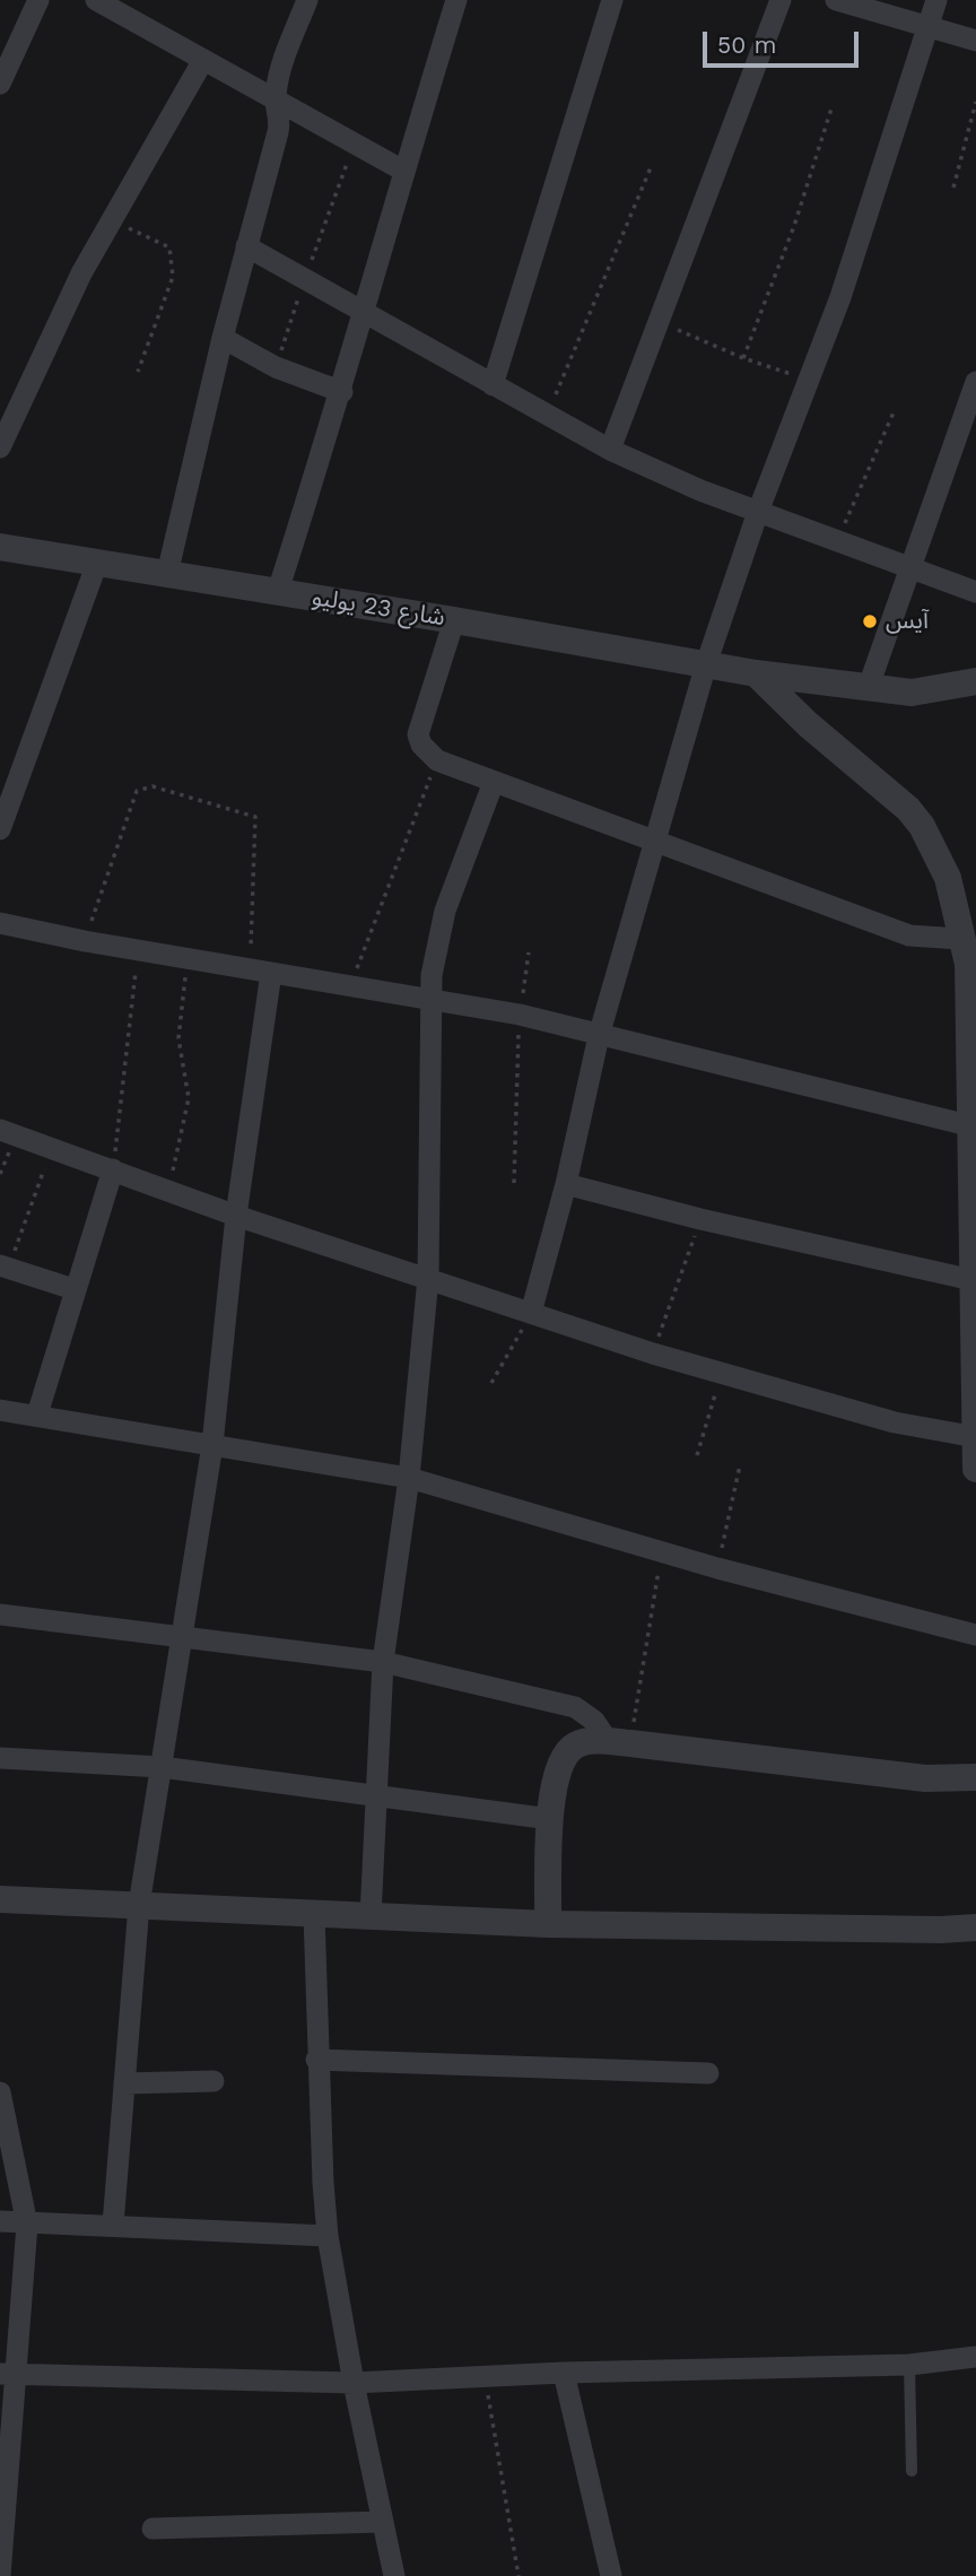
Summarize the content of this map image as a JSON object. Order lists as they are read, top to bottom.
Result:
{
  "streets": {
    "street": ["شارع 23 يوليو"]
  },
  "places": ["آيس"],
  "scale_bar": "50 m"
}
